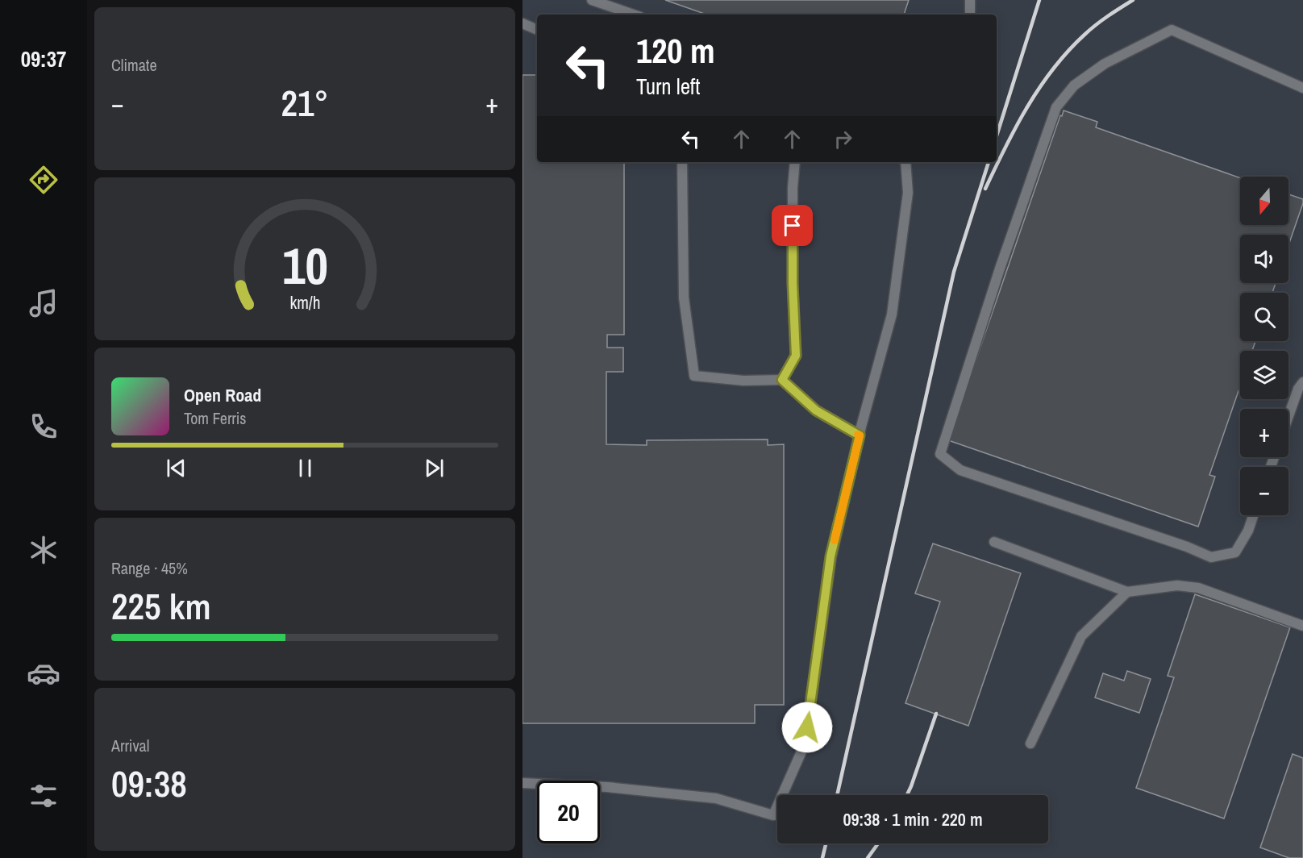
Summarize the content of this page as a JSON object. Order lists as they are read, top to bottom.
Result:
{
  "north": "bottom",
  "page": {
    "tabs": "09:37",
    "tile": [
      "Climate",
      ["Range · 45%", "225 km"],
      ["Arrival", "09:38"]
    ],
    "turn": ["120 m", "Turn left"],
    "heat": ["−", "21°", "+"],
    "map_buttons": ["+", "−"],
    "song": ["Open Road", "Tom Ferris"],
    "limit": "20",
    "trip": "09:38 · 1 min · 220 m",
    "gauge": ["10", "km/h"]
  }
}
